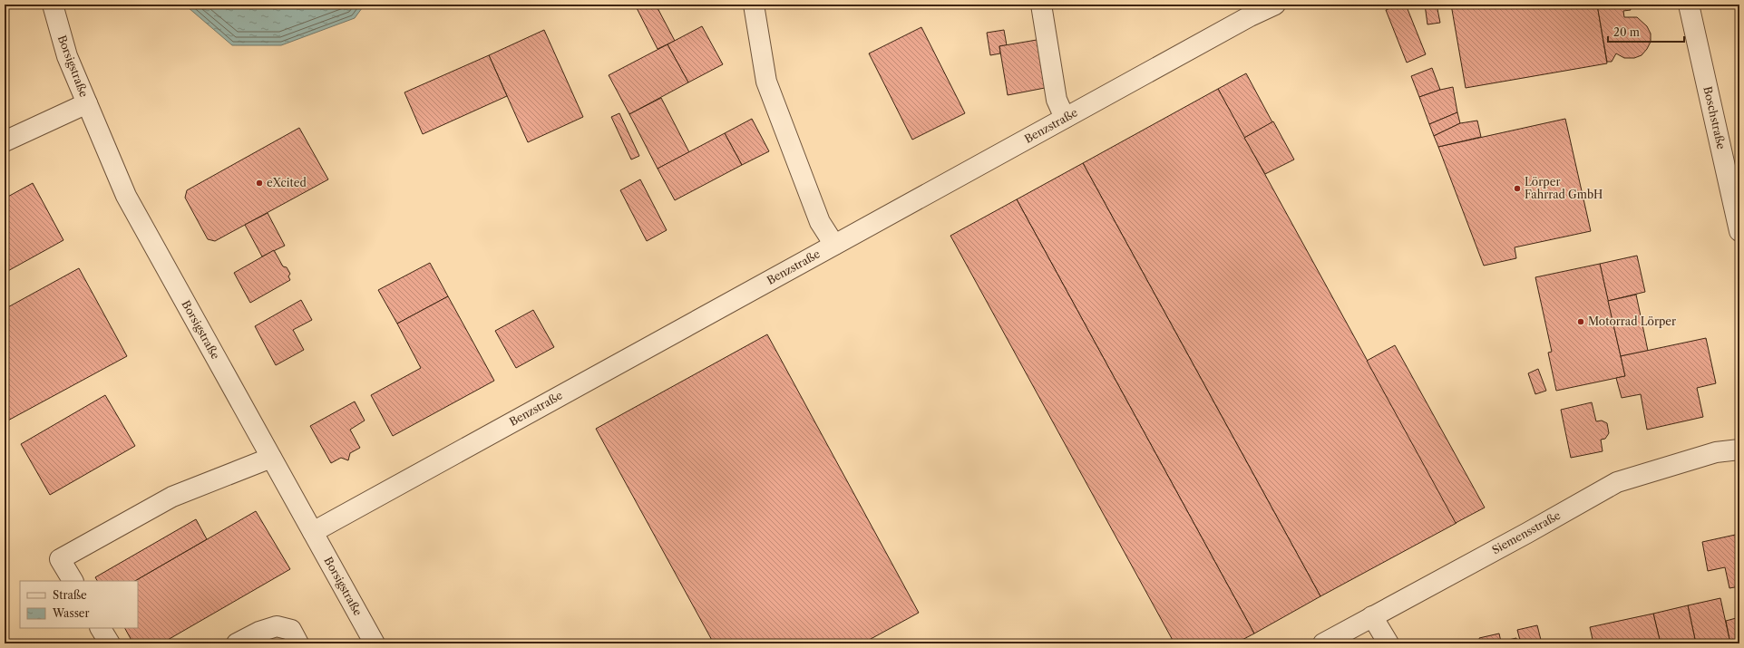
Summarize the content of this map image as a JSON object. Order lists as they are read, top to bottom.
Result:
{
  "streets": {
    "street": [
      "Borsigstraße",
      "Boschstraße",
      "Benzstraße",
      "Siemensstraße"
    ]
  },
  "crossings": [
    ["Borsigstraße", "Benzstraße"]
  ],
  "places": ["eXcited", "Lörper Fahrrad GmbH", "Motorrad Lörper"],
  "legend": ["Straße", "Wasser"],
  "scale_bar": "20 m"
}
